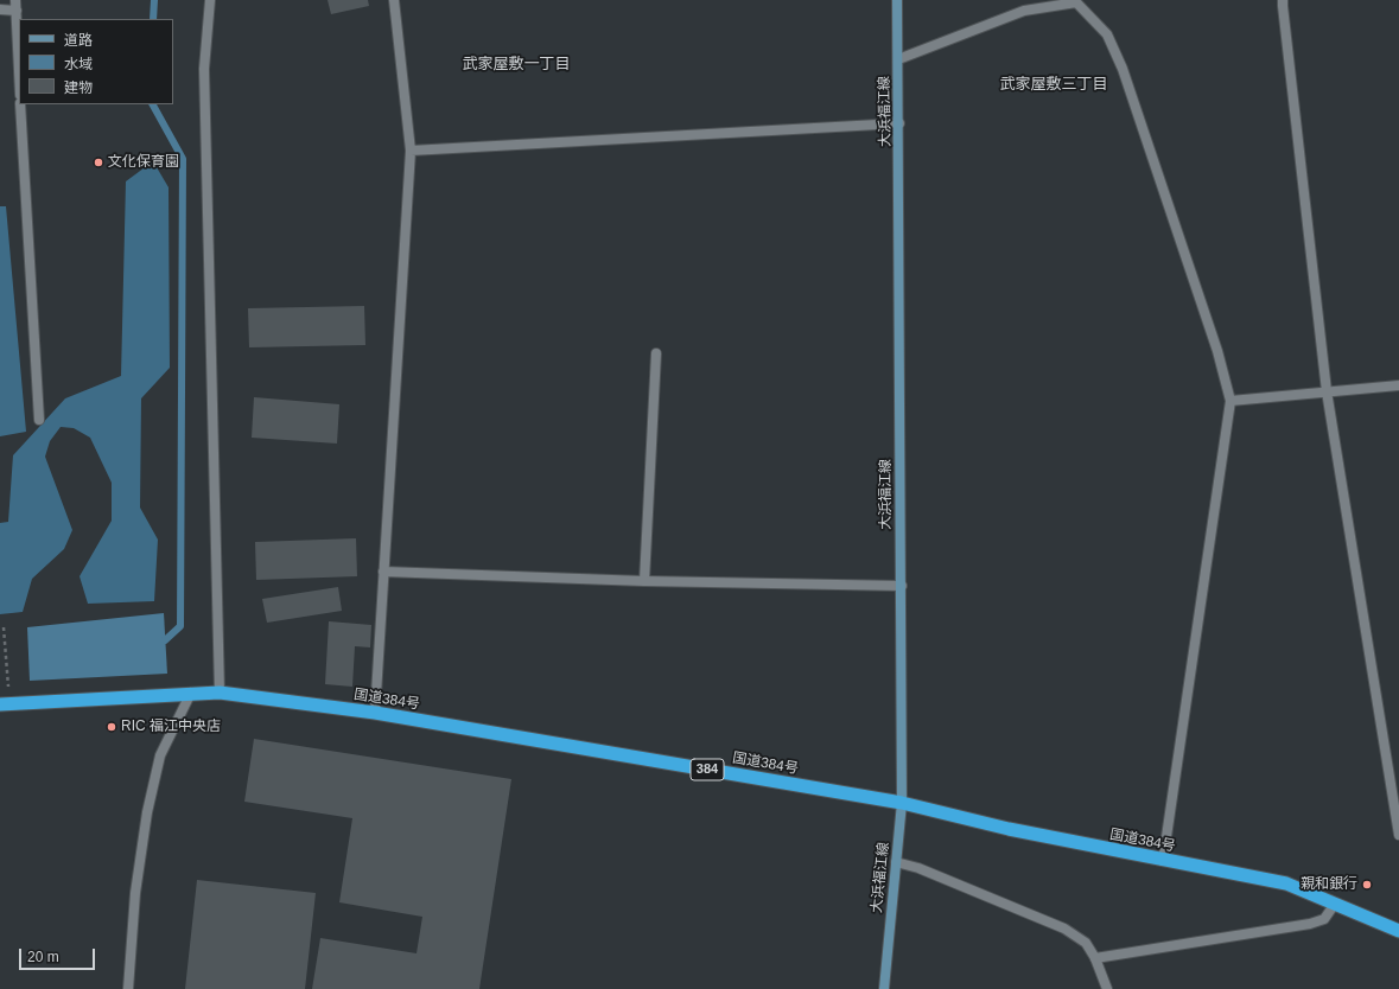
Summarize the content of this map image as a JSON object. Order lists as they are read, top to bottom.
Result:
{
  "streets": {
    "highway": ["国道384号", "384"],
    "main road": ["大浜福江線"]
  },
  "crossings": [
    ["大浜福江線", "国道384号"]
  ],
  "districts": ["武家屋敷一丁目", "武家屋敷三丁目"],
  "places": ["文化保育園", "RIC 福江中央店", "親和銀行"],
  "legend": ["道路", "水域", "建物"],
  "scale_bar": "20 m"
}
